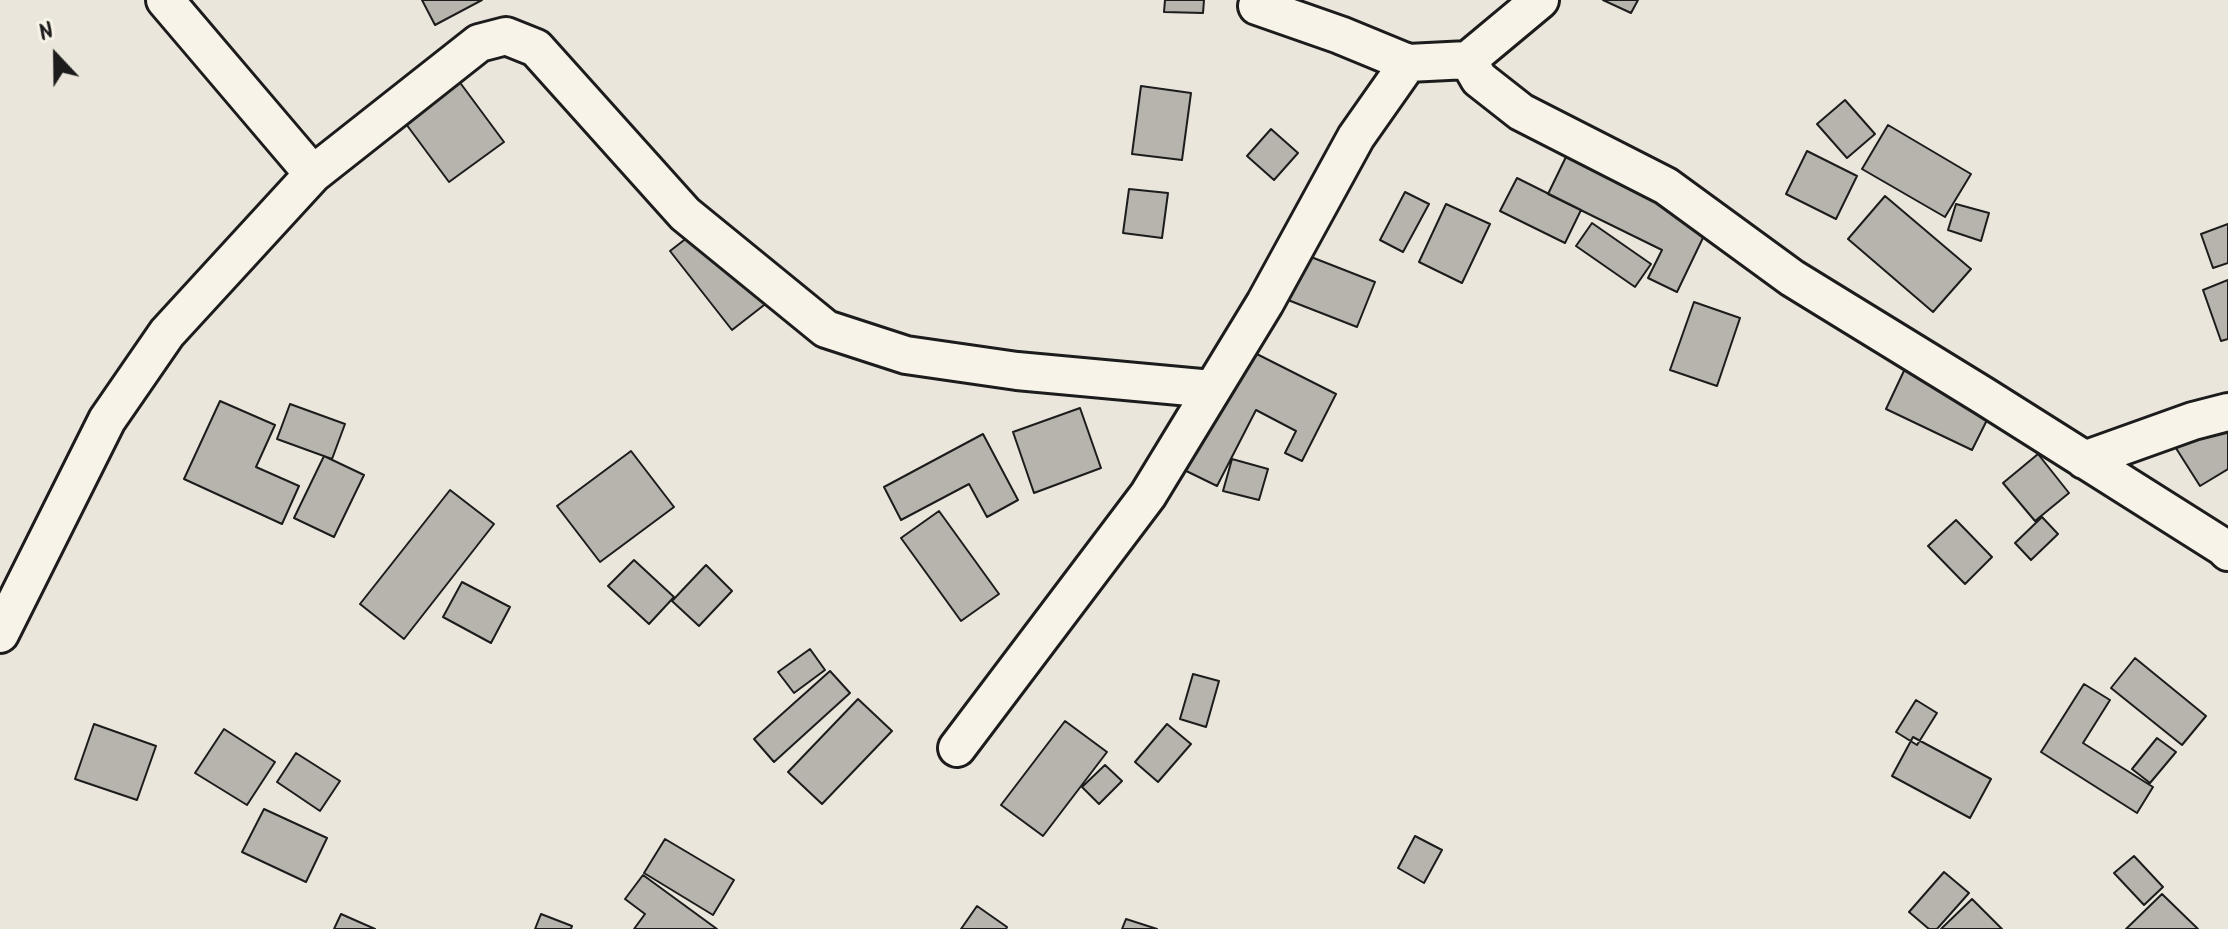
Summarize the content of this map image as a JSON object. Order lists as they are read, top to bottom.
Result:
{
  "north": "top"
}
